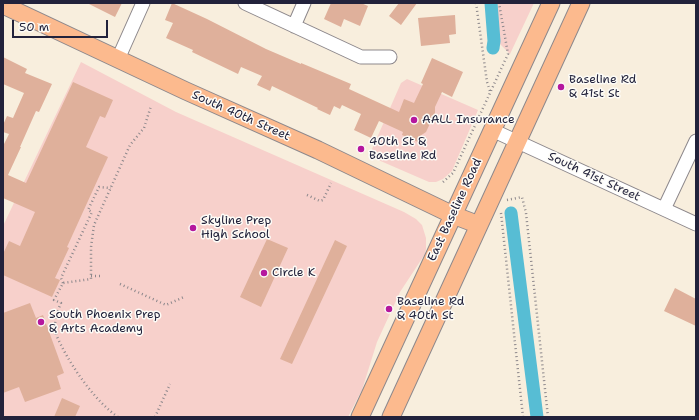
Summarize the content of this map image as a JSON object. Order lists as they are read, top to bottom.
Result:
{
  "streets": {
    "main road": ["South 40th Street", "East Baseline Road"],
    "street": ["South 41st Street"]
  },
  "crossings": [
    ["South 40th Street", "East Baseline Road"],
    ["South 41st Street", "East Baseline Road"]
  ],
  "places": [
    "Baseline Rd & 41st St",
    "AALL Insurance",
    "40th St & Baseline Rd",
    "Skyline Prep High School",
    "Circle K",
    "Baseline Rd & 40th St",
    "South Phoenix Prep & Arts Academy"
  ],
  "scale_bar": "50 m"
}
